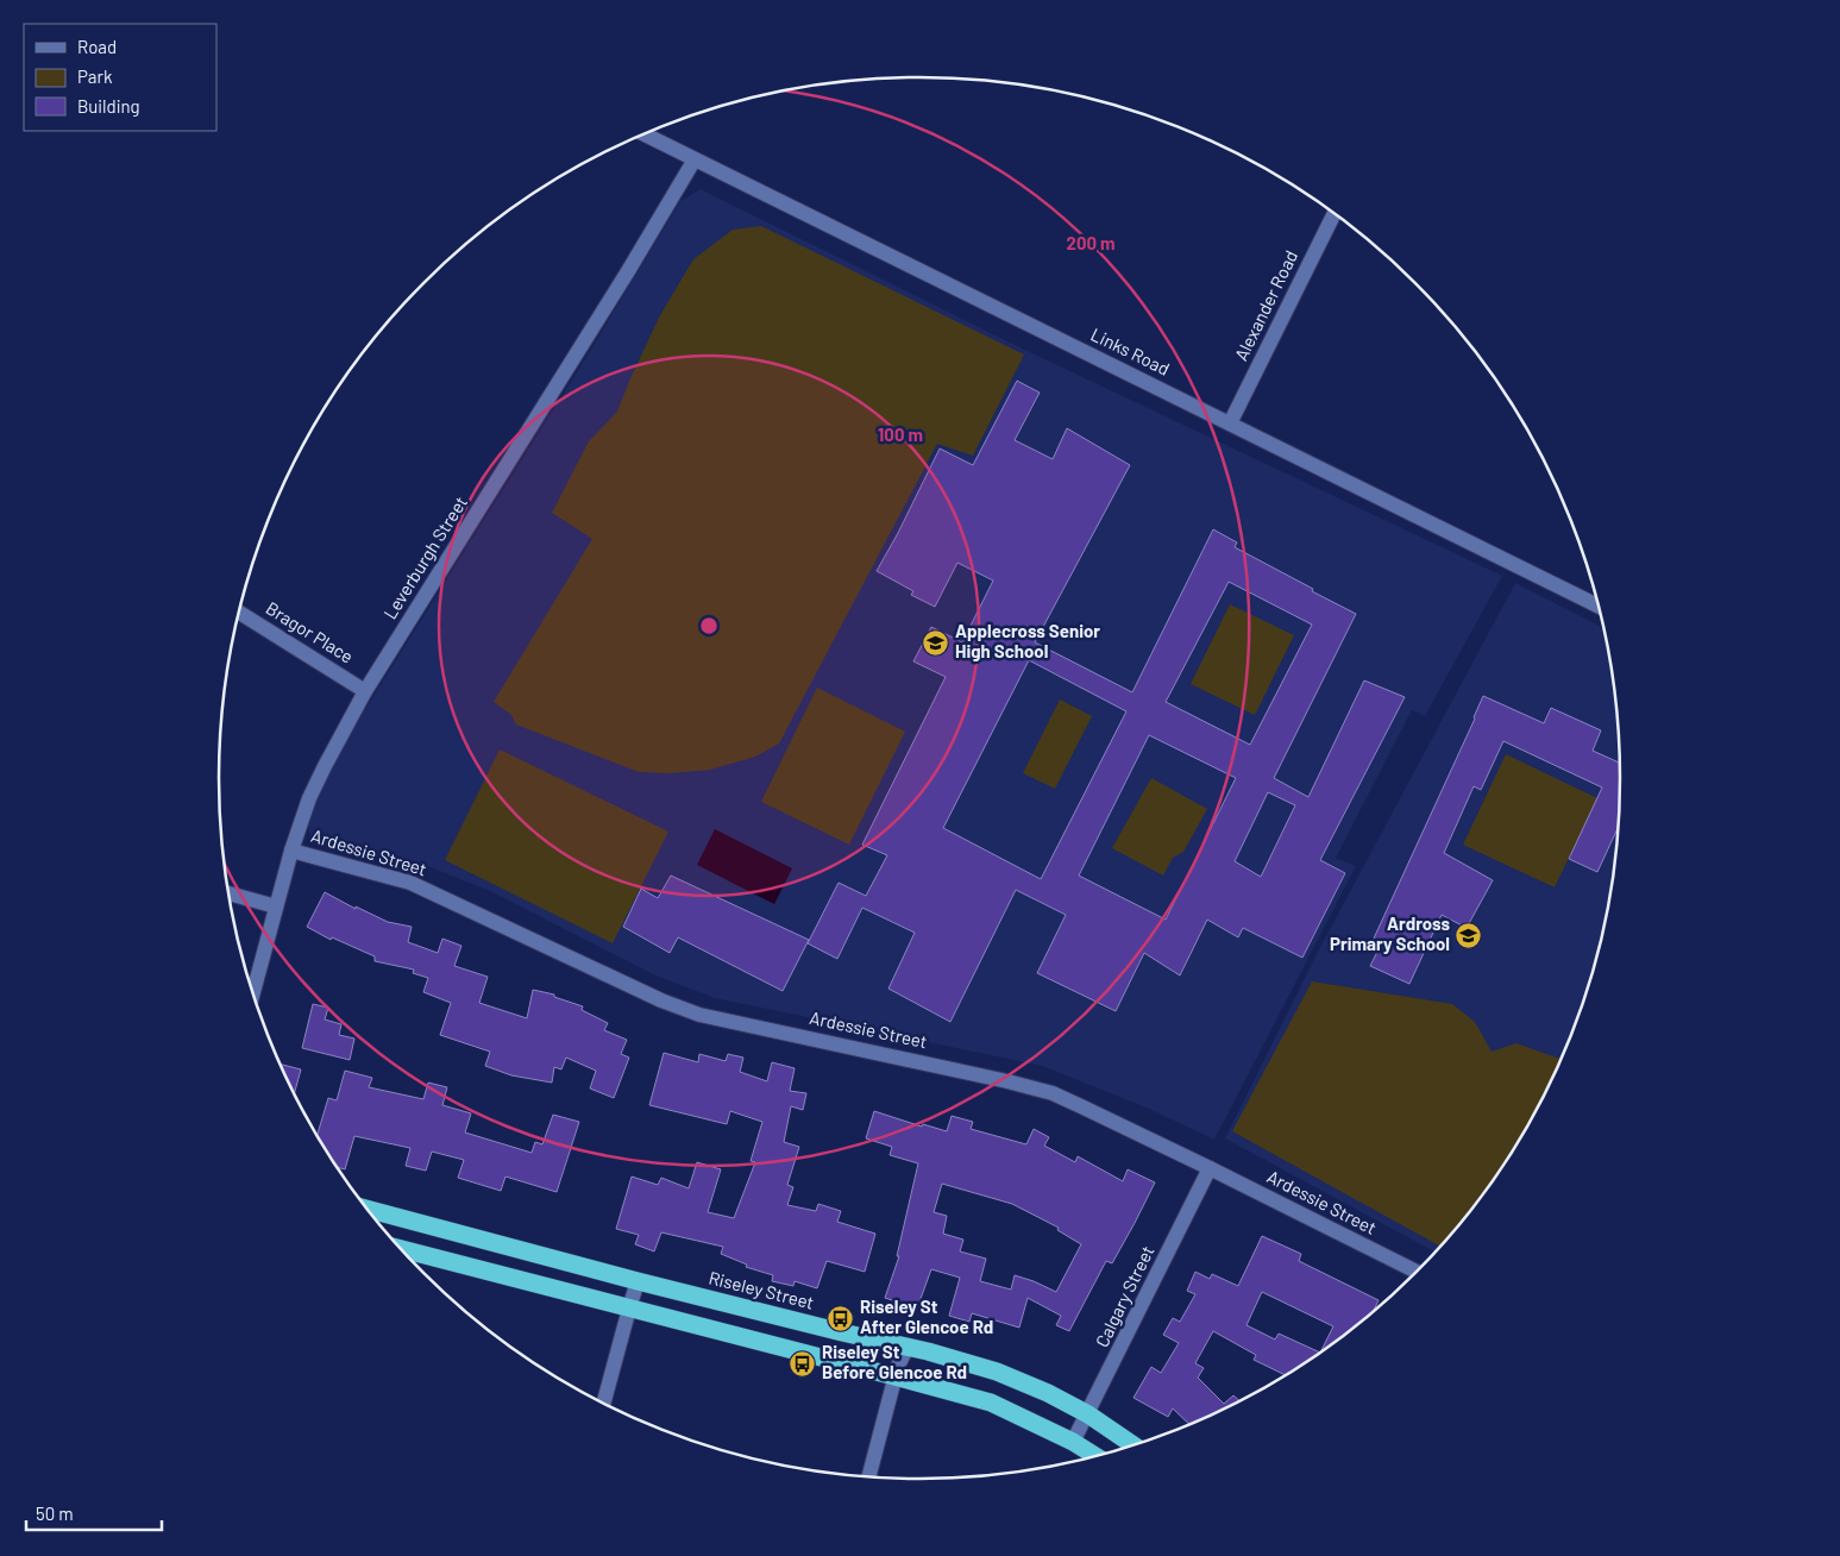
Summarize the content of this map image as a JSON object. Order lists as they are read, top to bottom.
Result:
{
  "streets": {
    "highway": ["Riseley Street"],
    "street": [
      "Alexander Road",
      "Links Road",
      "Leverburgh Street",
      "Bragor Place",
      "Ardessie Street",
      "Calgary Street"
    ]
  },
  "crossings": [
    ["Alexander Road", "Links Road"],
    ["Links Road", "Leverburgh Street"],
    ["Leverburgh Street", "Bragor Place"],
    ["Leverburgh Street", "Ardessie Street"],
    ["Ardessie Street", "Calgary Street"],
    ["Riseley Street", "Calgary Street"]
  ],
  "places": {
    "school or university": ["Applecross Senior High School", "Ardross Primary School"],
    "bus stop": ["Riseley St After Glencoe Rd", "Riseley St Before Glencoe Rd"]
  },
  "legend": ["Road", "Park", "Building"],
  "scale_bar": "50 m",
  "rings": ["200 m", "100 m"]
}
